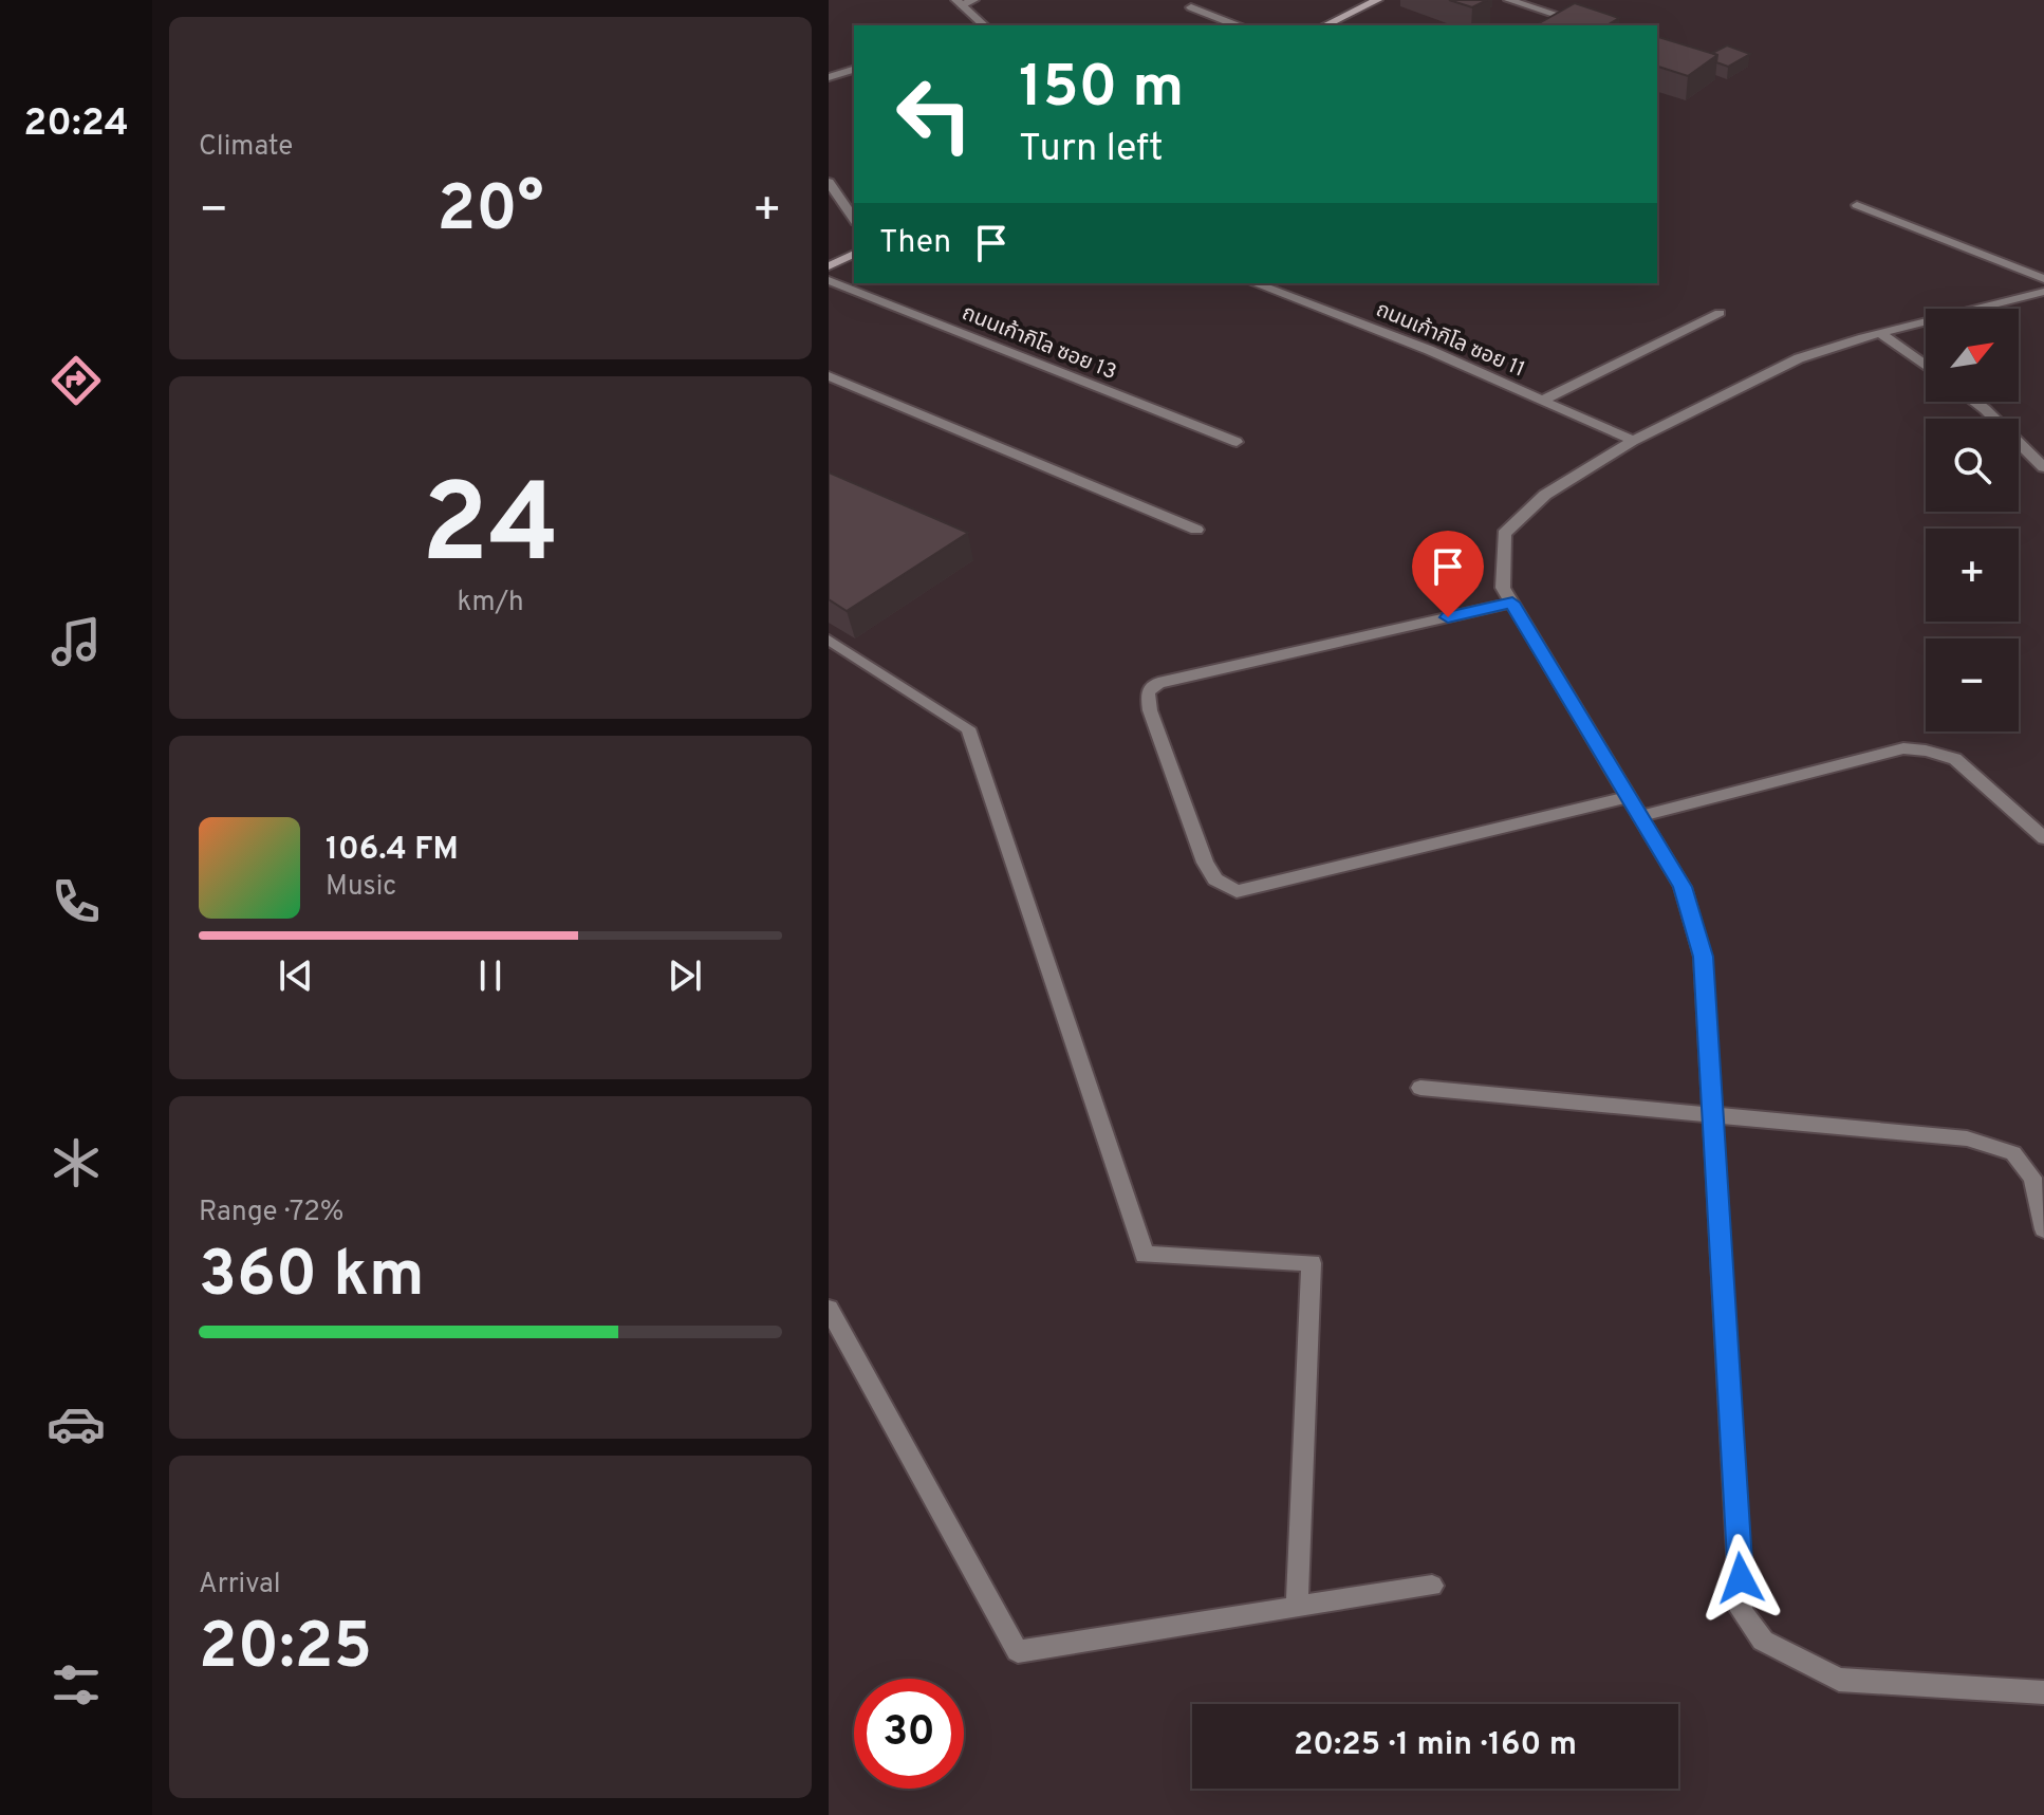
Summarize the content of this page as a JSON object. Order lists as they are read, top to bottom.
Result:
{
  "streets": {
    "street": ["ถนนเก้ากิโล ซอย 11", "ถนนเก้ากิโล ซอย 13"]
  },
  "north": "top right",
  "page": {
    "tabs": "20:24",
    "tile": [
      "Climate",
      ["24", "km/h"],
      ["Range · 72%", "360 km"],
      ["Arrival", "20:25"]
    ],
    "turn": ["150 m", "Turn left"],
    "heat": ["−", "20°", "+"],
    "then": "Then",
    "map_buttons": ["+", "−"],
    "song": ["106.4 FM", "Music"],
    "limit": "30",
    "trip": "20:25 · 1 min · 160 m"
  }
}
